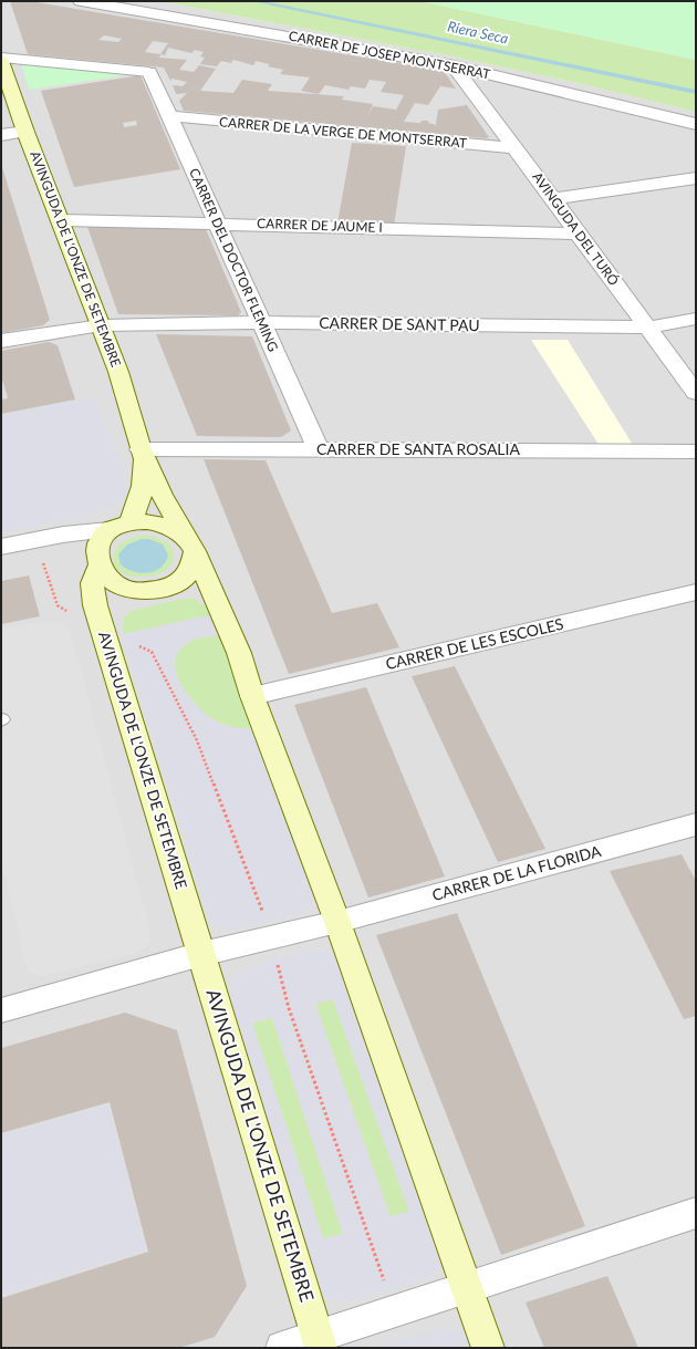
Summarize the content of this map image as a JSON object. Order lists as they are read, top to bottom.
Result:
{
  "streets": {
    "main road": ["AVINGUDA DE L'ONZE DE SETEMBRE"],
    "street": [
      "CARRER DE JOSEP MONTSERRAT",
      "CARRER DE LA VERGE DE MONTSERRAT",
      "CARRER DE JAUME I",
      "AVINGUDA DEL TURÓ",
      "CARRER DEL DOCTOR FLEMING",
      "CARRER DE SANT PAU",
      "CARRER DE SANTA ROSALIA",
      "CARRER DE LES ESCOLES",
      "CARRER DE LA FLORIDA"
    ]
  },
  "crossings": [
    ["CARRER DE JOSEP MONTSERRAT", "AVINGUDA DEL TURÓ"],
    ["CARRER DE LA VERGE DE MONTSERRAT", "AVINGUDA DEL TURÓ"],
    ["CARRER DE LA VERGE DE MONTSERRAT", "CARRER DEL DOCTOR FLEMING"],
    ["CARRER DE JAUME I", "AVINGUDA DEL TURÓ"],
    ["CARRER DE JAUME I", "AVINGUDA DE L'ONZE DE SETEMBRE"],
    ["CARRER DE JAUME I", "CARRER DEL DOCTOR FLEMING"],
    ["AVINGUDA DEL TURÓ", "CARRER DE SANT PAU"],
    ["AVINGUDA DE L'ONZE DE SETEMBRE", "CARRER DE SANT PAU"],
    ["AVINGUDA DE L'ONZE DE SETEMBRE", "CARRER DE SANTA ROSALIA"],
    ["AVINGUDA DE L'ONZE DE SETEMBRE", "CARRER DE LES ESCOLES"],
    ["AVINGUDA DE L'ONZE DE SETEMBRE", "CARRER DE LA FLORIDA"],
    ["CARRER DEL DOCTOR FLEMING", "CARRER DE SANT PAU"],
    ["CARRER DEL DOCTOR FLEMING", "CARRER DE SANTA ROSALIA"]
  ],
  "water": ["Riera Seca"]
}
